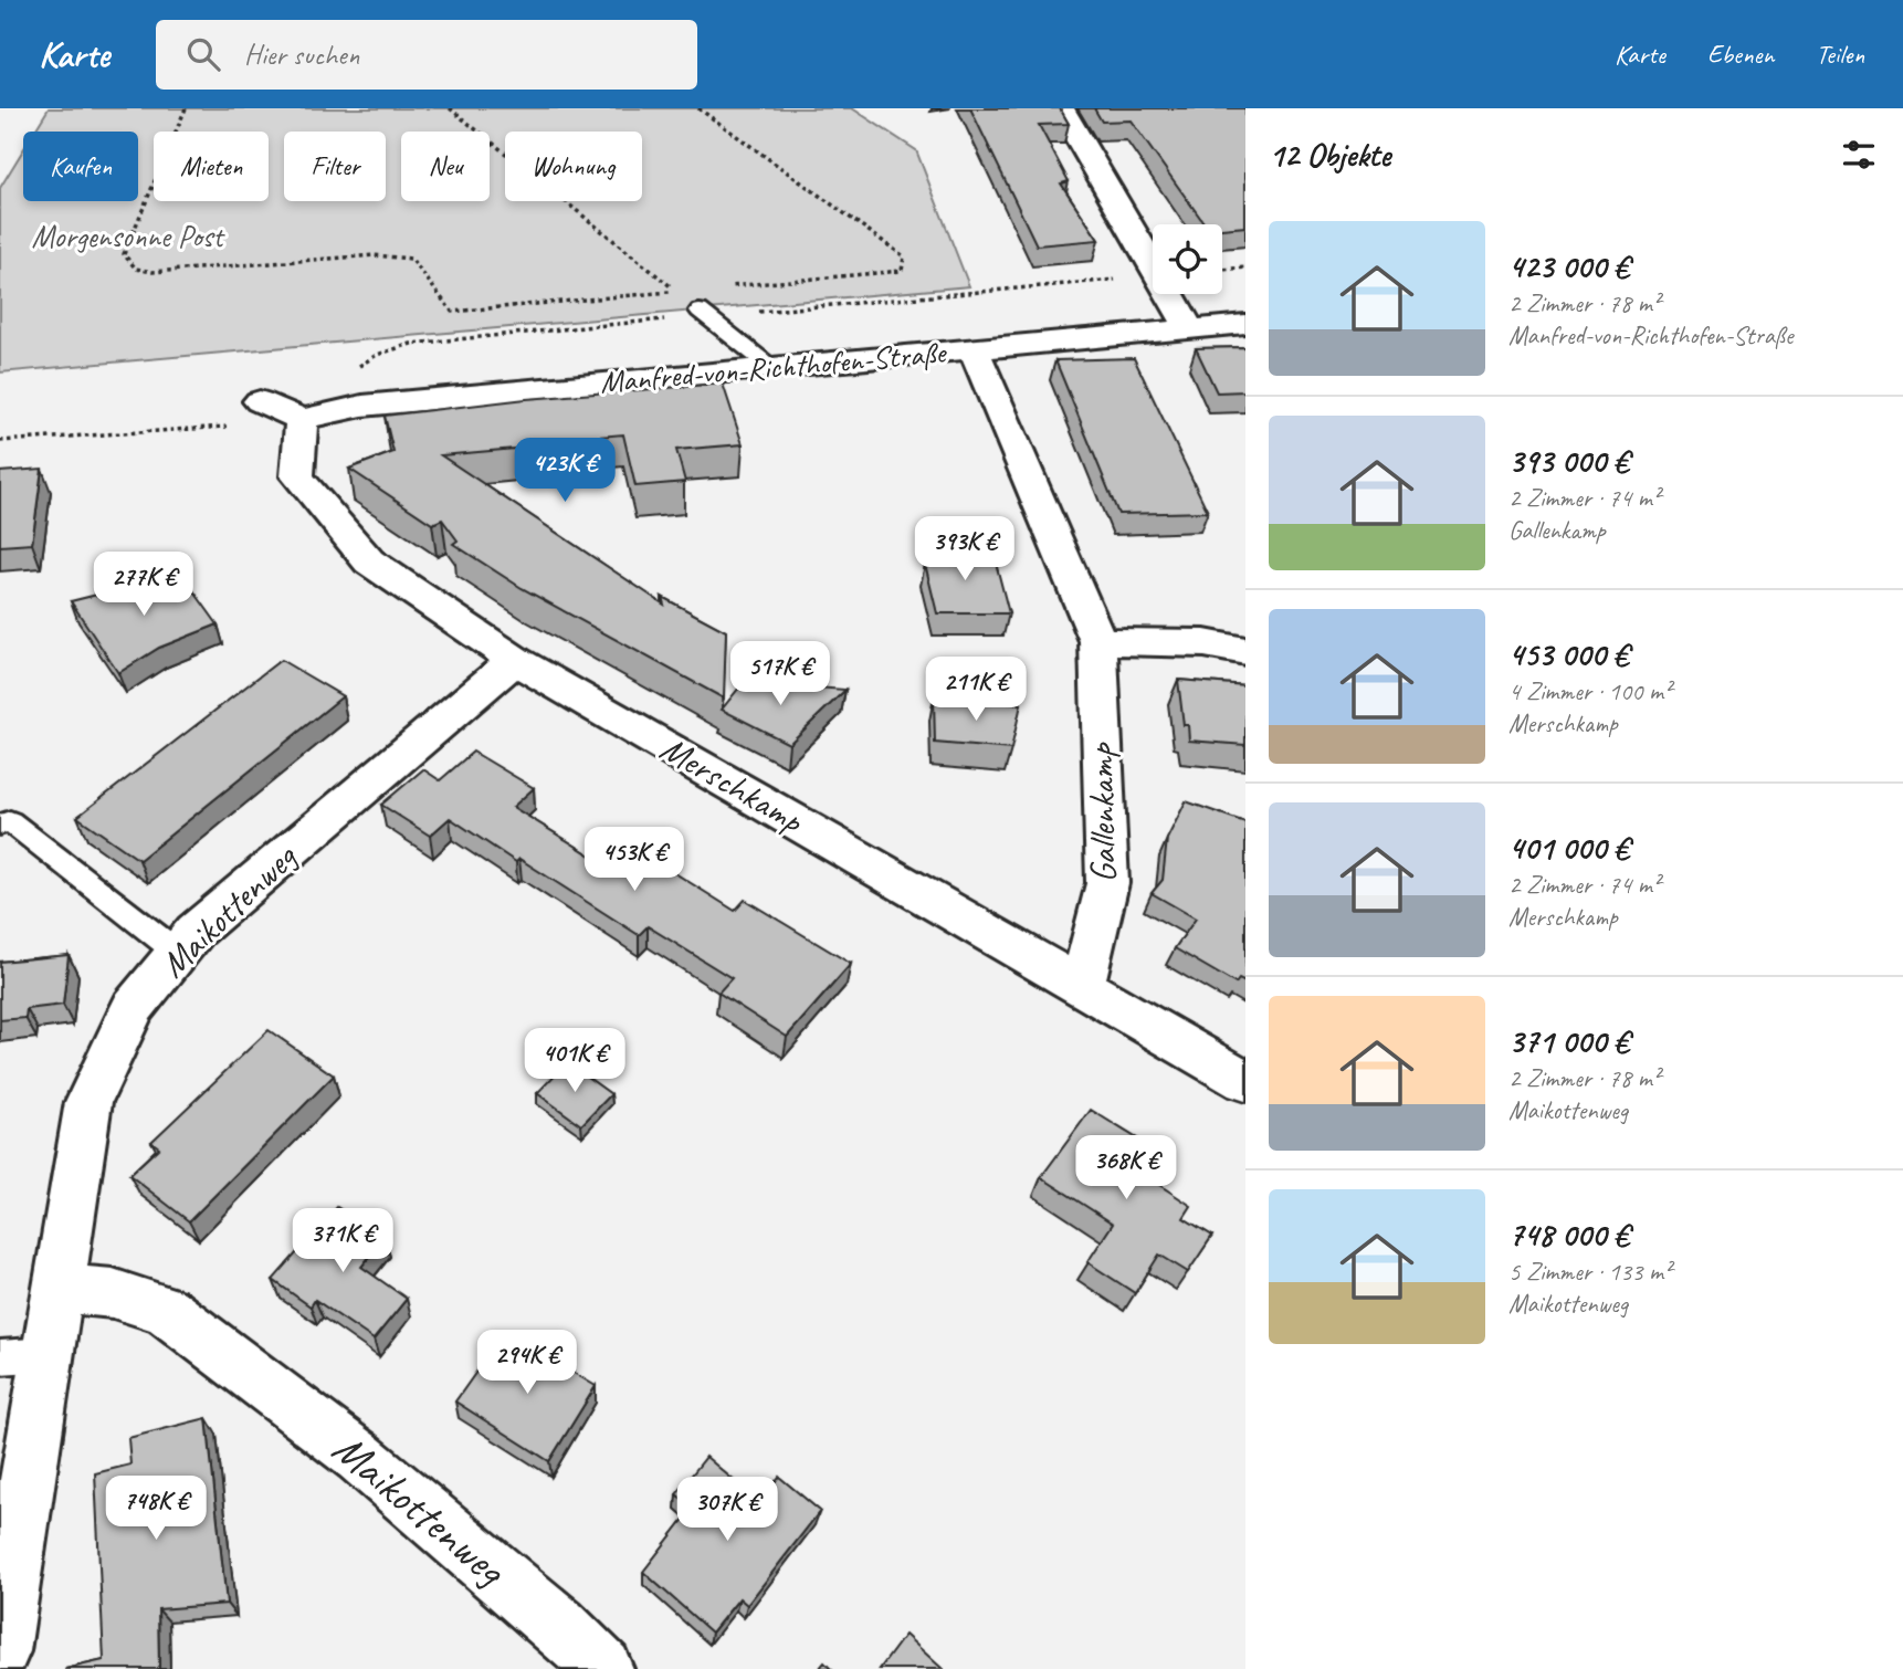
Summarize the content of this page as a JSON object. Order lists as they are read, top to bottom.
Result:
{
  "streets": {
    "street": [
      "Manfred-von-Richthofen-Straße",
      "Merschkamp",
      "Gallenkamp",
      "Maikottenweg"
    ]
  },
  "crossings": [
    ["Manfred-von-Richthofen-Straße", "Merschkamp"],
    ["Manfred-von-Richthofen-Straße", "Gallenkamp"],
    ["Merschkamp", "Gallenkamp"],
    ["Merschkamp", "Maikottenweg"]
  ],
  "parks": ["Morgensonne Post"],
  "page": {
    "header": "Karte",
    "search": "Hier suchen",
    "nav": ["Karte", "Ebenen", "Teilen"],
    "heading": "12 Objekte",
    "chip": [
      "Kaufen",
      "Mieten",
      "Filter",
      "Neu",
      "Wohnung"
    ],
    "list": [
      {
        "name": "423 000 €",
        "note": "2 Zimmer · 78 m² · Manfred-von-Richthofen-Straße"
      },
      {
        "name": "393 000 €",
        "note": "2 Zimmer · 74 m² · Gallenkamp"
      },
      {
        "name": "453 000 €",
        "note": "4 Zimmer · 100 m² · Merschkamp"
      },
      {
        "name": "401 000 €",
        "note": "2 Zimmer · 74 m² · Merschkamp"
      },
      {
        "name": "371 000 €",
        "note": "2 Zimmer · 78 m² · Maikottenweg"
      },
      {
        "name": "748 000 €",
        "note": "5 Zimmer · 133 m² · Maikottenweg"
      }
    ],
    "price": [
      "423K €",
      "393K €",
      "277K €",
      "517K €",
      "211K €",
      "453K €",
      "401K €",
      "368K €",
      "371K €",
      "294K €",
      "748K €",
      "307K €"
    ]
  }
}
